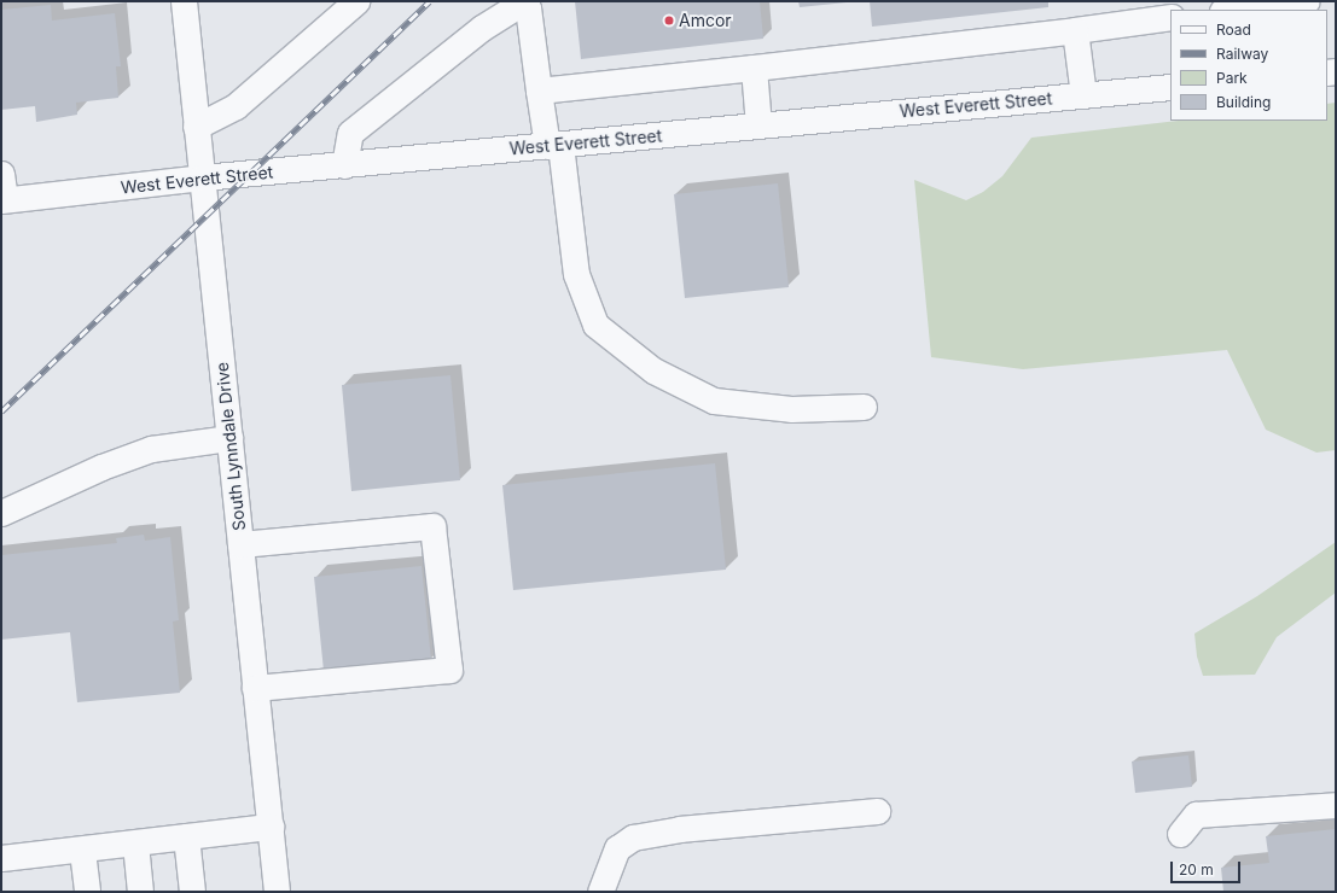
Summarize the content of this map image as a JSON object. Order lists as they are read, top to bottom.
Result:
{
  "streets": {
    "street": ["West Everett Street", "South Lynndale Drive"]
  },
  "crossings": [
    ["West Everett Street", "South Lynndale Drive"]
  ],
  "places": ["Amcor"],
  "legend": [
    "Road",
    "Railway",
    "Park",
    "Building"
  ],
  "scale_bar": "20 m"
}
